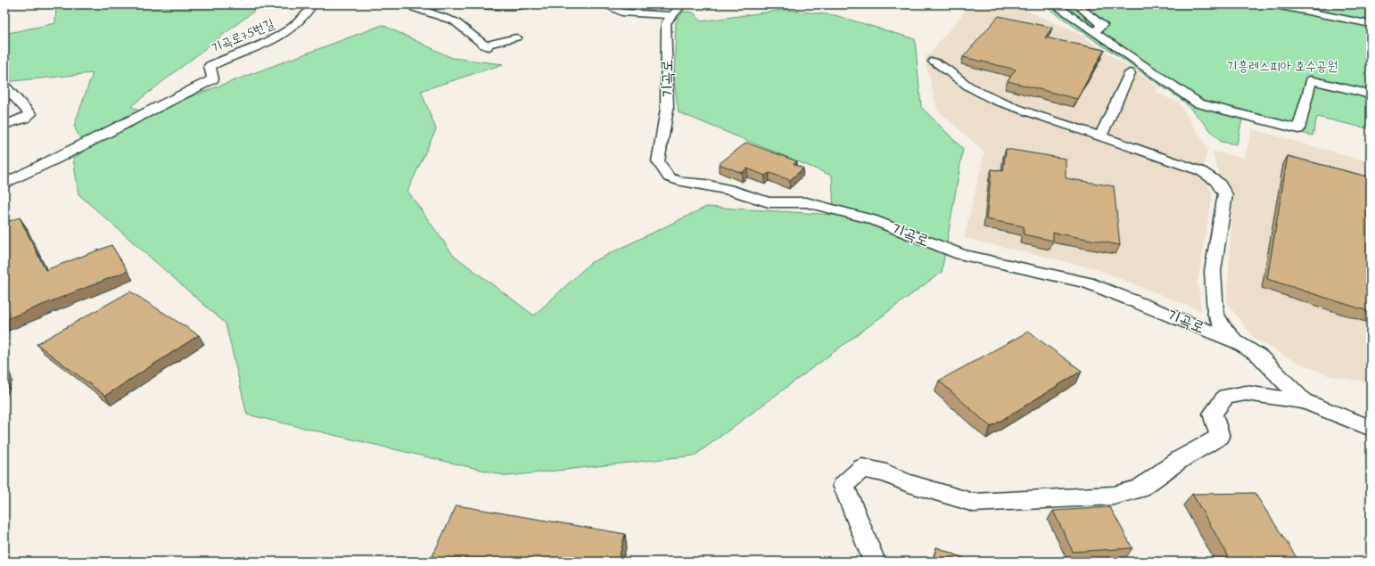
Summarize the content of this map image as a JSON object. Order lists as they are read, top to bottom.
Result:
{
  "streets": {
    "street": ["기곡로75번길", "기곡로"]
  },
  "parks": ["기흥레스피아 호수공원"]
}
